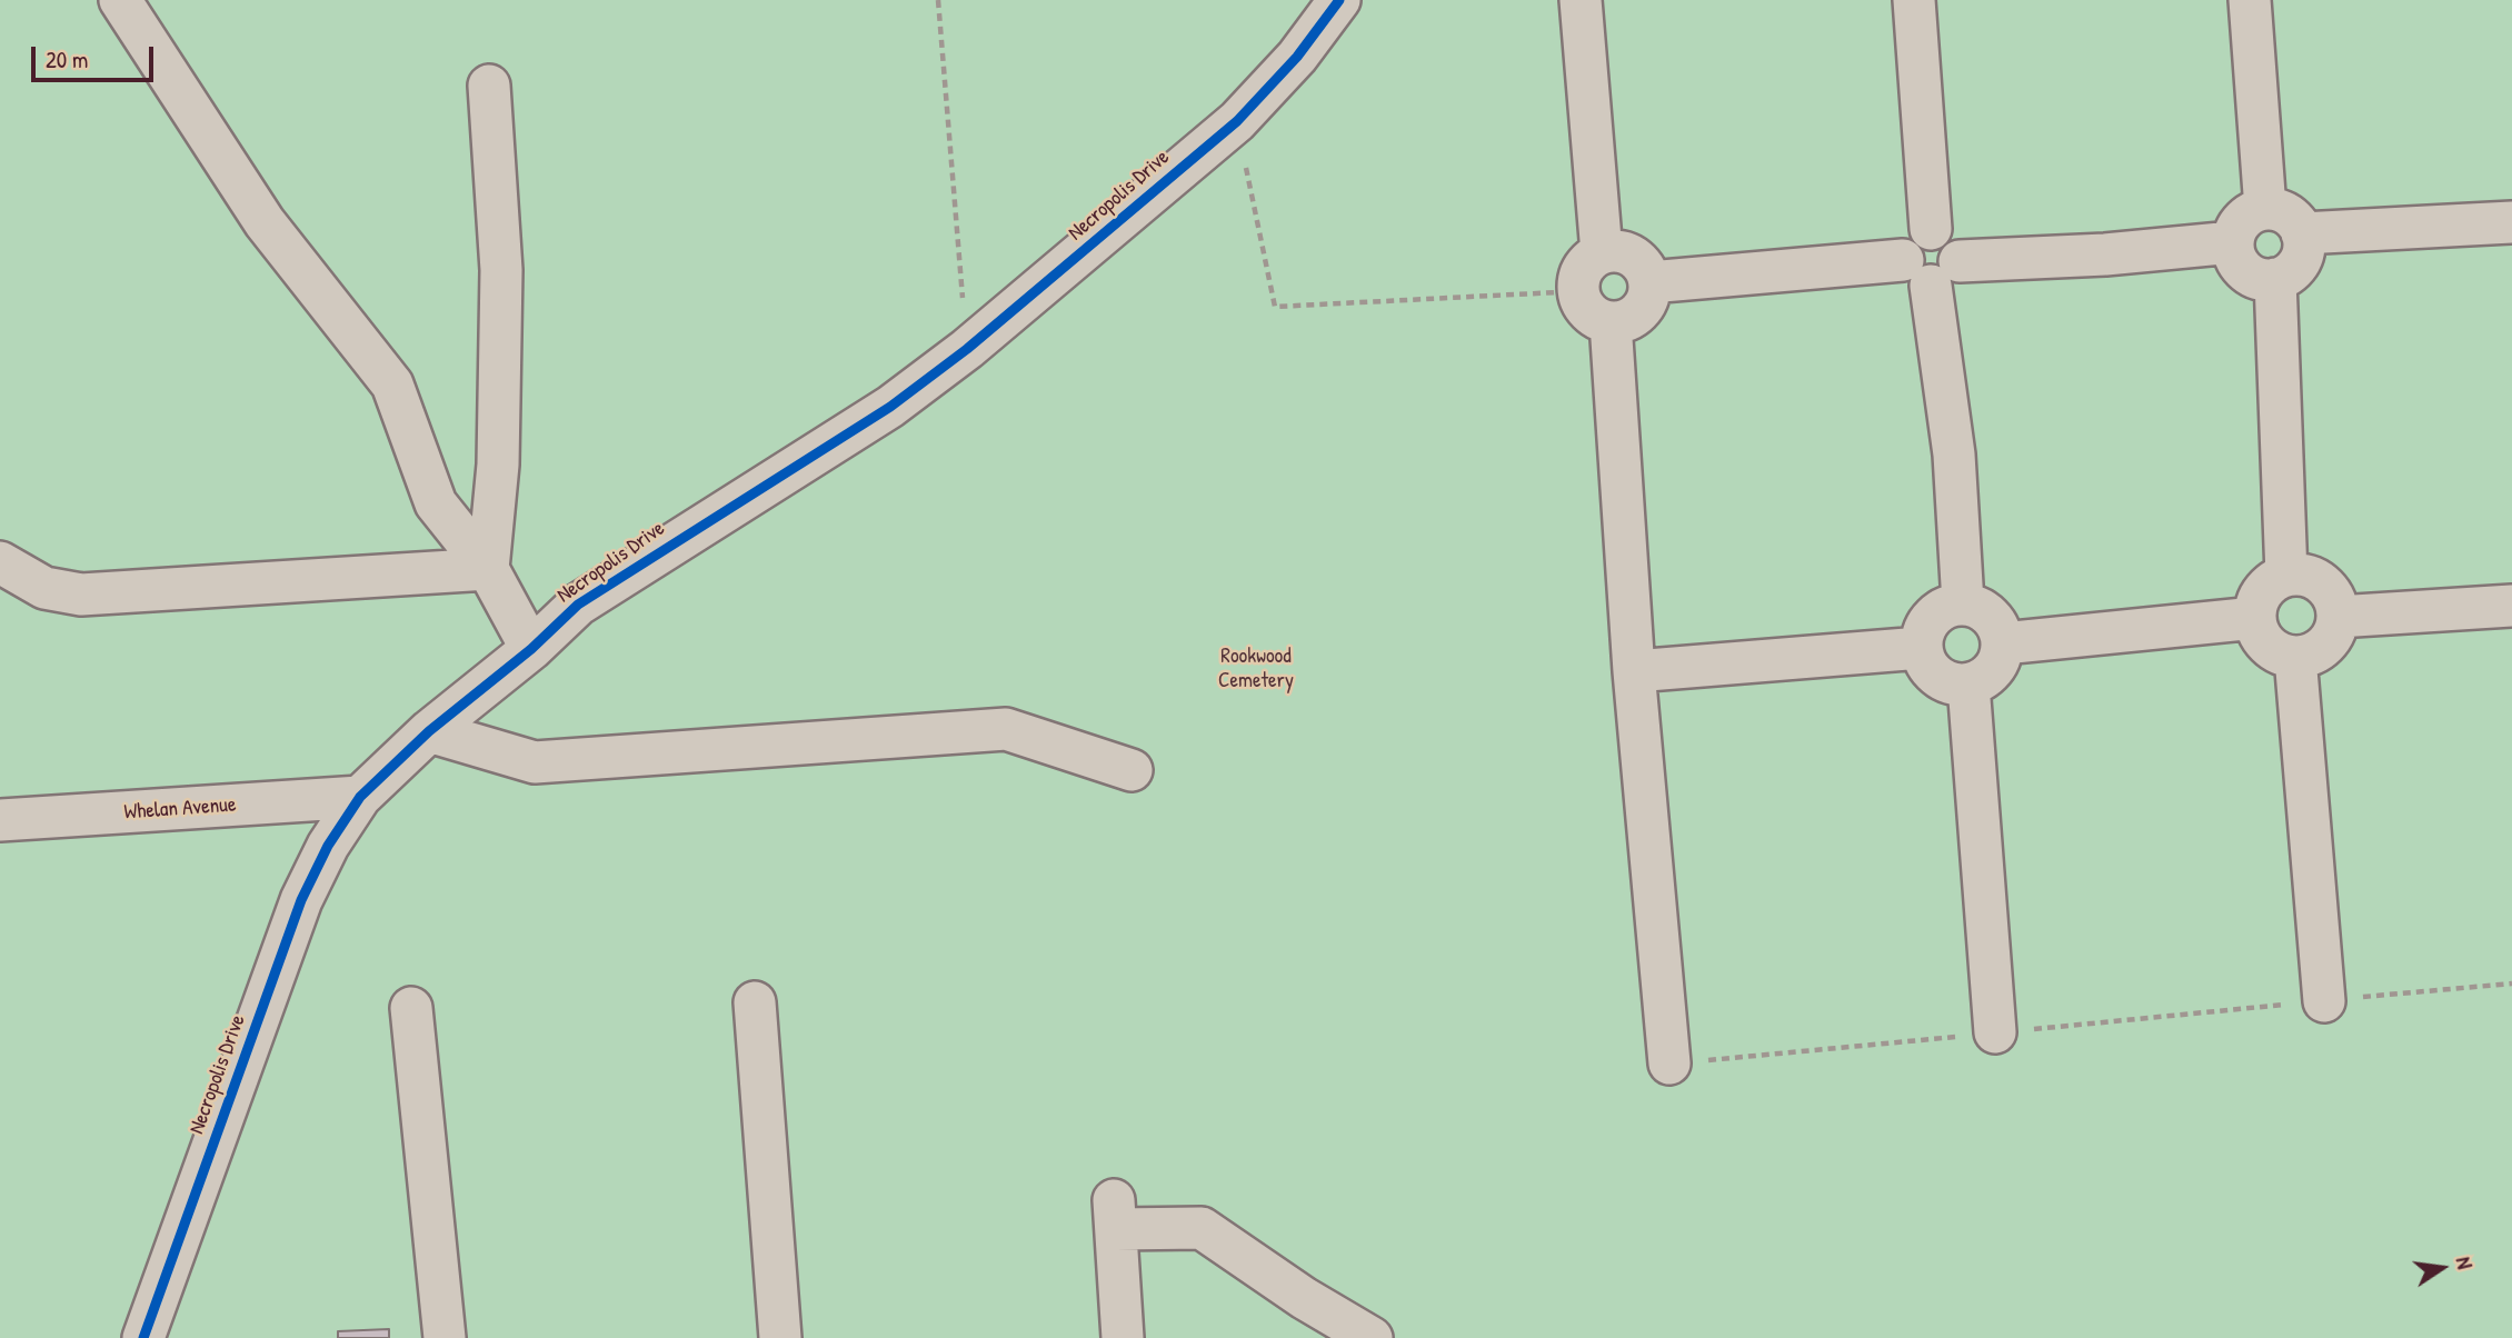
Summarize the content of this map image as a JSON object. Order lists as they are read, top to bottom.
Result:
{
  "streets": {
    "street": ["Necropolis Drive", "Whelan Avenue"]
  },
  "crossings": [
    ["Necropolis Drive", "Whelan Avenue"]
  ],
  "parks": ["Rookwood Cemetery"],
  "scale_bar": "20 m",
  "north": "right"
}
